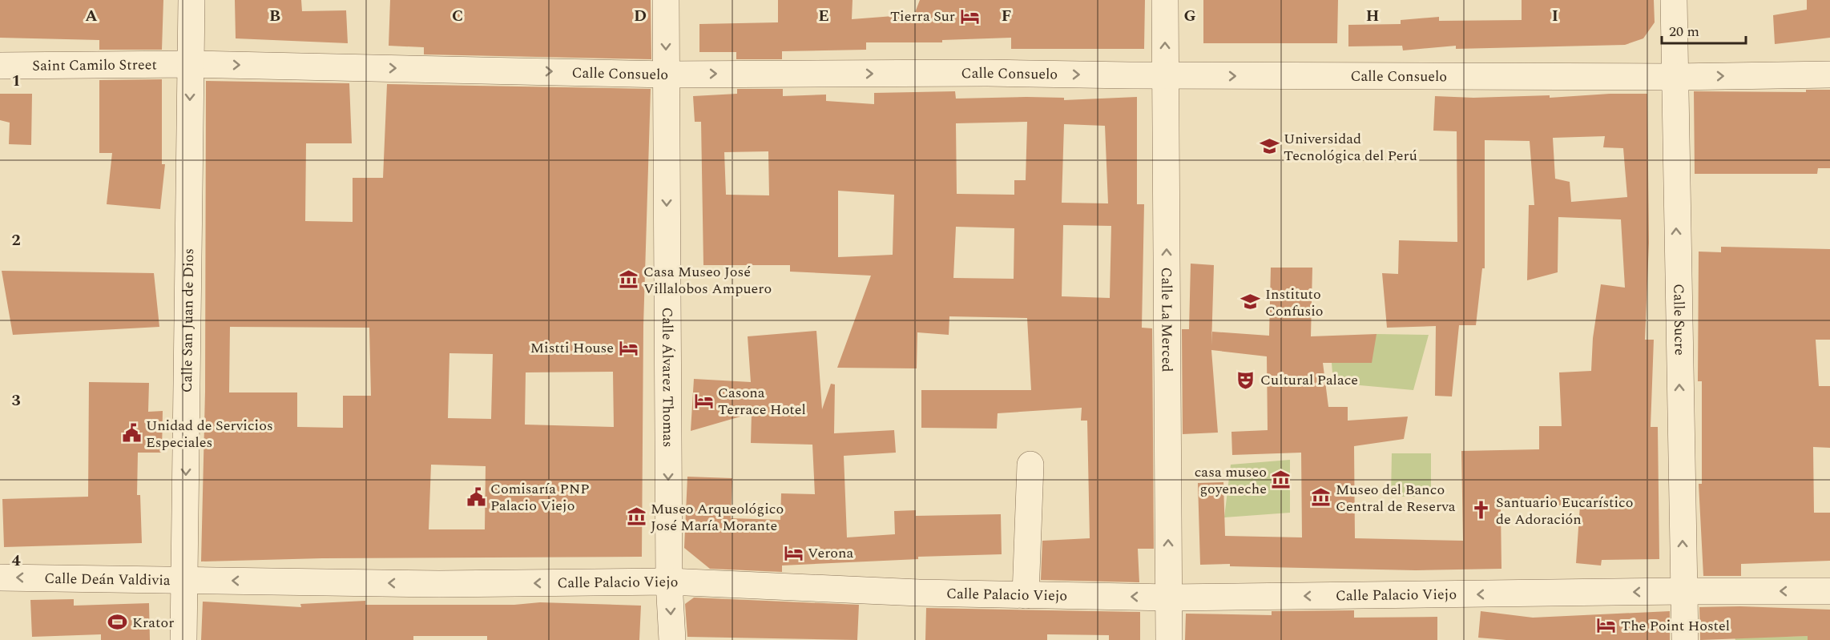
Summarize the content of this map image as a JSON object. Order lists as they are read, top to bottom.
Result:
{
  "streets": {
    "street": [
      "Saint Camilo Street",
      "Calle Consuelo",
      "Calle San Juan de Dios",
      "Calle La Merced",
      "Calle Sucre",
      "Calle Álvarez Thomas",
      "Calle Deán Valdivia",
      "Calle Palacio Viejo"
    ]
  },
  "crossings": [
    ["Saint Camilo Street", "Calle Consuelo"],
    ["Saint Camilo Street", "Calle San Juan de Dios"],
    ["Calle Consuelo", "Calle San Juan de Dios"],
    ["Calle Consuelo", "Calle La Merced"],
    ["Calle Consuelo", "Calle Sucre"],
    ["Calle Consuelo", "Calle Álvarez Thomas"],
    ["Calle San Juan de Dios", "Calle Deán Valdivia"],
    ["Calle San Juan de Dios", "Calle Palacio Viejo"],
    ["Calle La Merced", "Calle Palacio Viejo"],
    ["Calle Sucre", "Calle Palacio Viejo"],
    ["Calle Álvarez Thomas", "Calle Palacio Viejo"],
    ["Calle Deán Valdivia", "Calle Palacio Viejo"]
  ],
  "one_way": [
    "Calle Consuelo",
    "Calle San Juan de Dios",
    "Calle La Merced",
    "Calle Sucre",
    "Calle Álvarez Thomas",
    "Calle Deán Valdivia",
    "Calle Palacio Viejo"
  ],
  "places": {
    "hotel": [
      "Tierra Sur",
      "Mistti House",
      "Casona Terrace Hotel",
      "Verona",
      "The Point Hostel"
    ],
    "school or university": ["Universidad Tecnológica del Perú", "Instituto Confusio"],
    "museum": [
      "Casa Museo José Villalobos Ampuero",
      "casa museo goyeneche",
      "Museo del Banco Central de Reserva",
      "Museo Arqueológico José María Morante"
    ],
    "theatre": ["Cultural Palace"],
    "public building": ["Unidad de Servicios Especiales", "Comisaría PNP Palacio Viejo"],
    "church": ["Santuario Eucarístico de Adoración"],
    "sports": ["Krator"]
  },
  "scale_bar": "20 m",
  "grid": {
    "columns": [
      "A",
      "B",
      "C",
      "D",
      "E",
      "F",
      "G",
      "H",
      "I"
    ],
    "rows": [
      "1",
      "2",
      "3",
      "4"
    ]
  }
}
